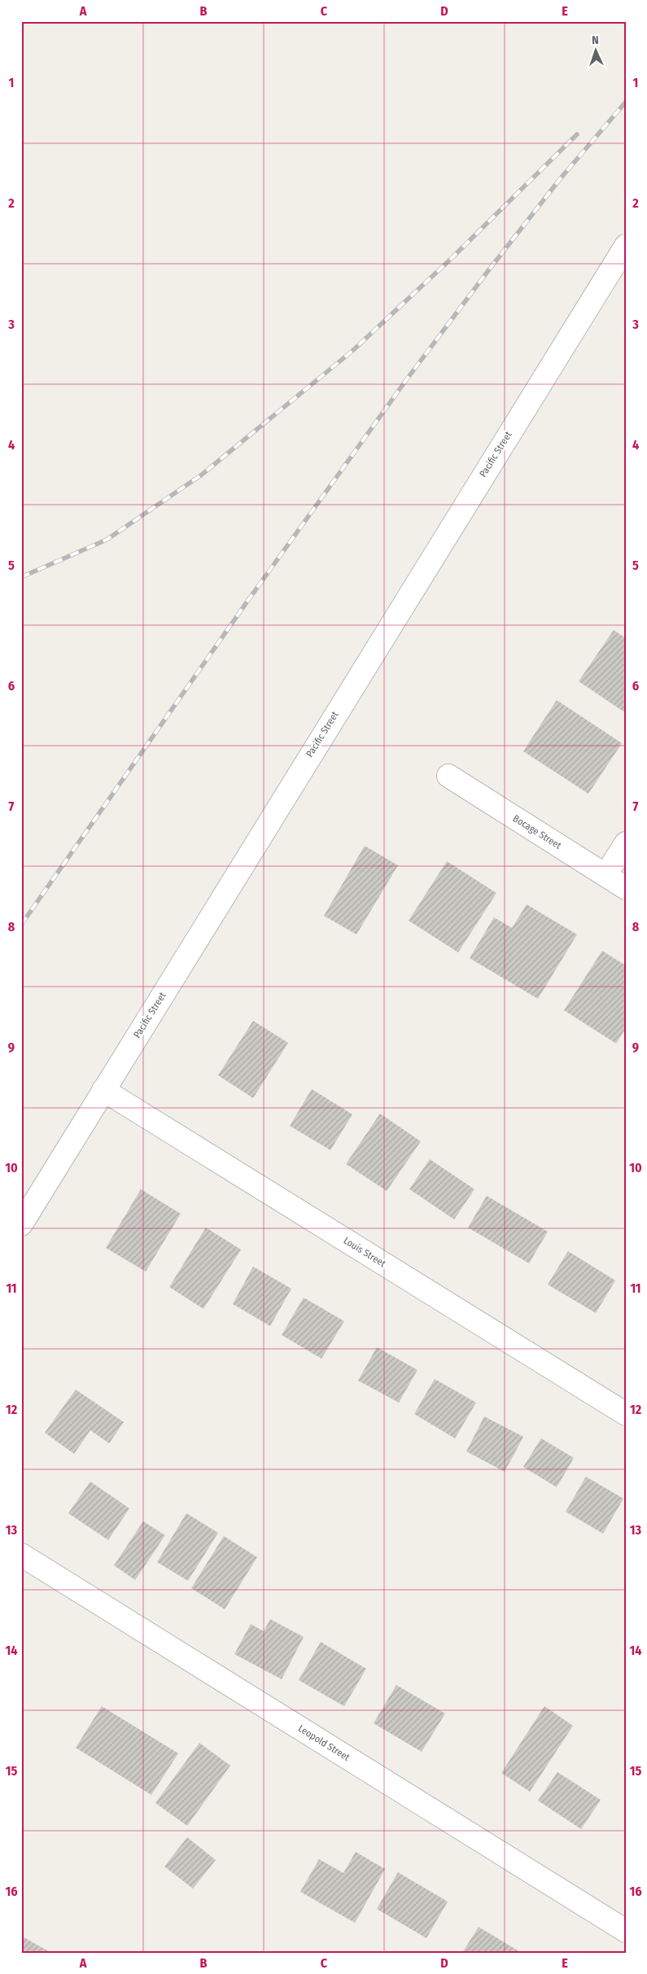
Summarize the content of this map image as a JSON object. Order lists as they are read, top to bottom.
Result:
{
  "streets": {
    "street": [
      "Pacific Street",
      "Bocage Street",
      "Louis Street",
      "Leopold Street"
    ]
  },
  "crossings": [
    ["Pacific Street", "Louis Street"]
  ],
  "north": "top",
  "grid": {
    "columns": [
      "A",
      "B",
      "C",
      "D",
      "E"
    ],
    "rows": [
      "1",
      "2",
      "3",
      "4",
      "5",
      "6",
      "7",
      "8",
      "9",
      "10",
      "11",
      "12",
      "13",
      "14",
      "15",
      "16"
    ]
  }
}
